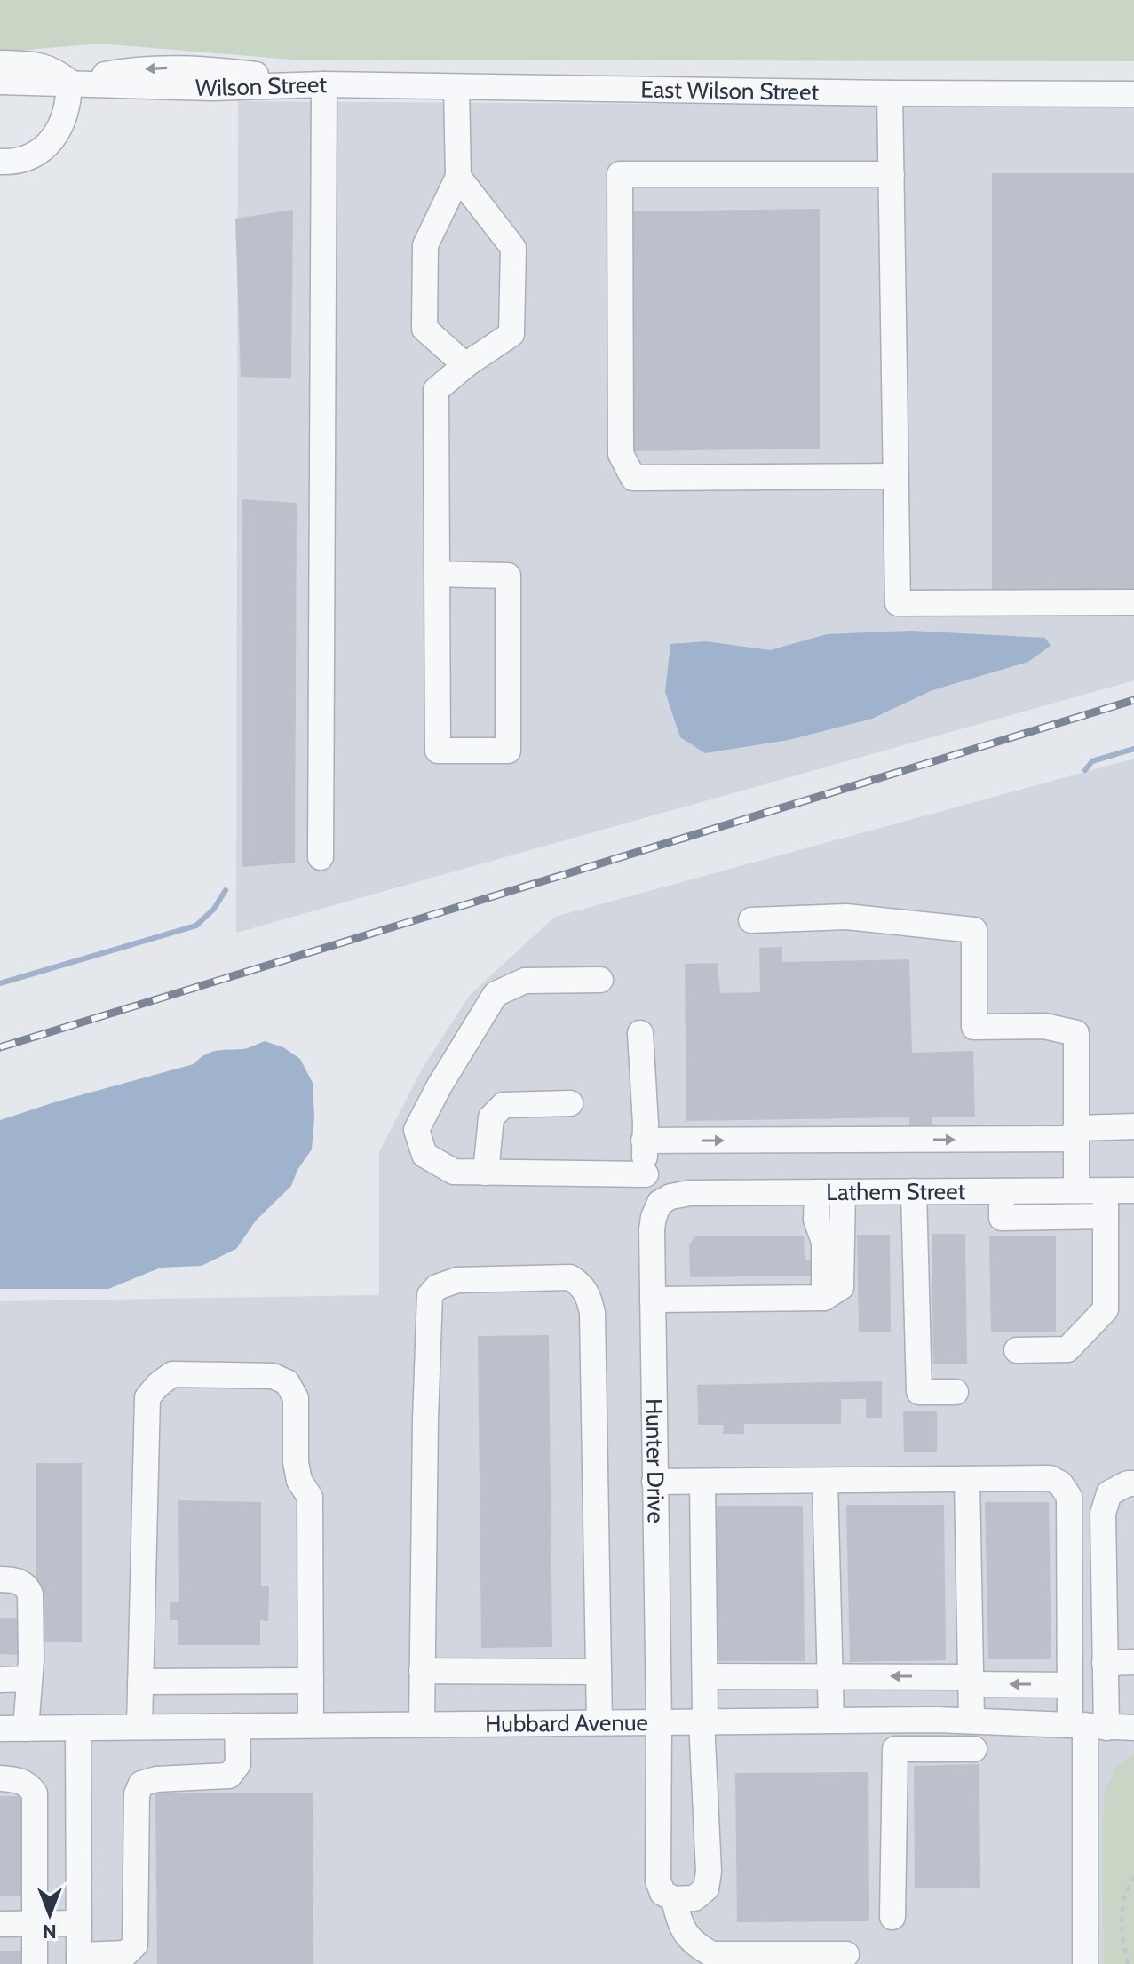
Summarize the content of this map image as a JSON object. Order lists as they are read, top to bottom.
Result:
{
  "streets": {
    "street": [
      "Wilson Street",
      "East Wilson Street",
      "Lathem Street",
      "Hunter Drive",
      "Hubbard Avenue"
    ]
  },
  "crossings": [
    ["Wilson Street", "East Wilson Street"],
    ["Lathem Street", "Hunter Drive"],
    ["Hunter Drive", "Hubbard Avenue"]
  ],
  "north": "bottom"
}
